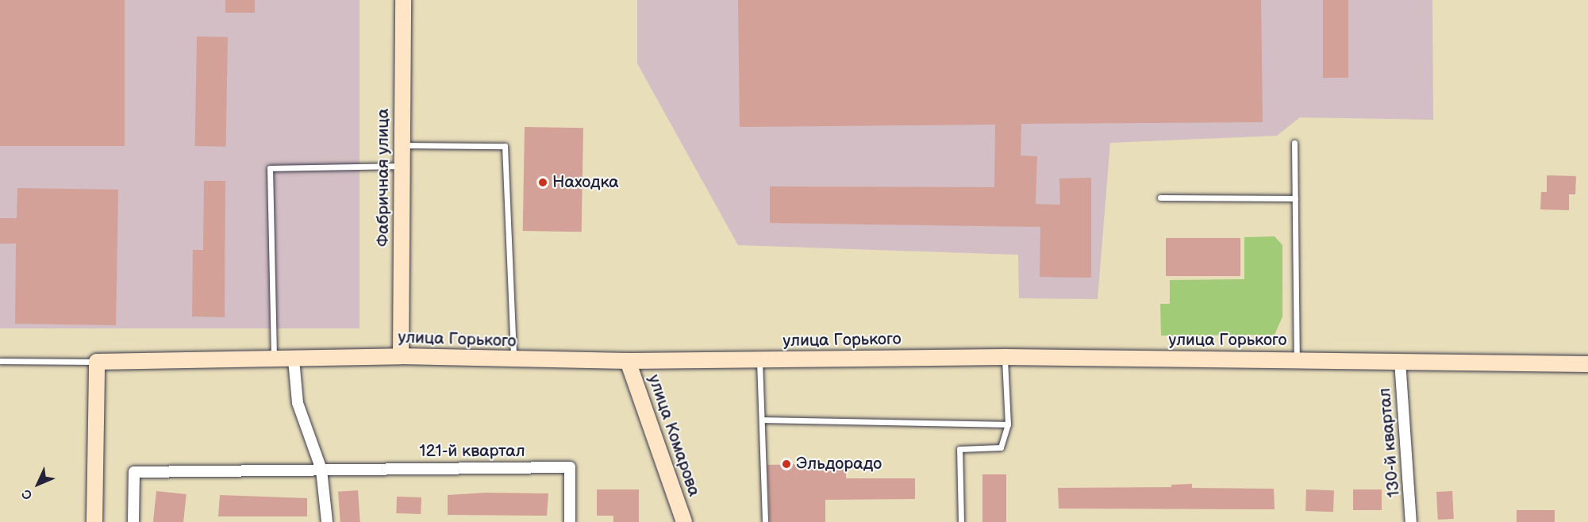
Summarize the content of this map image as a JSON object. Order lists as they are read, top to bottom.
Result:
{
  "streets": {
    "main road": ["Фабричная улица", "улица Горького", "улица Комарова"],
    "street": ["130-й квартал", "121-й квартал"]
  },
  "crossings": [
    ["Фабричная улица", "улица Горького"],
    ["улица Горького", "улица Комарова"],
    ["улица Горького", "130-й квартал"]
  ],
  "places": ["Находка", "Эльдорадо"],
  "north": "bottom left"
}
